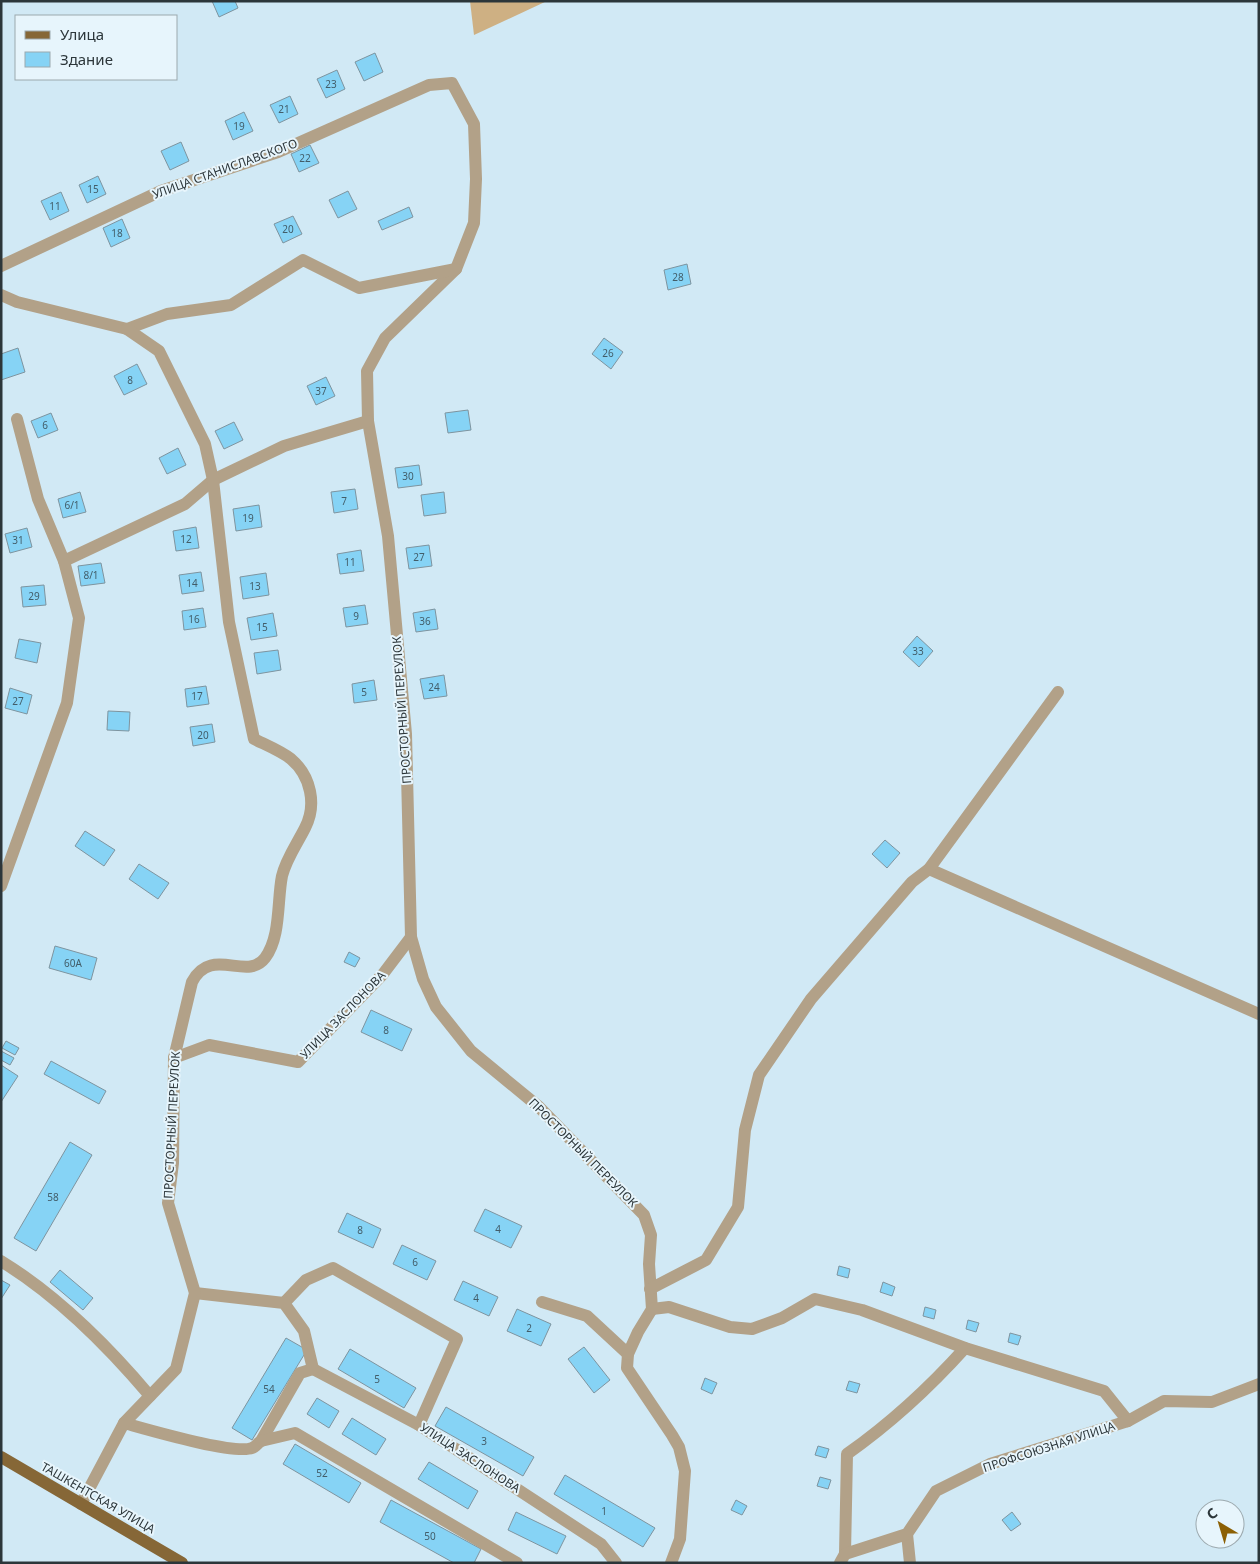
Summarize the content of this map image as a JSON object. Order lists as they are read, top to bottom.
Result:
{
  "streets": {
    "main road": ["ТАШКЕНТСКАЯ УЛИЦА"],
    "street": [
      "УЛИЦА СТАНИСЛАВСКОГО",
      "ПРОСТОРНЫЙ ПЕРЕУЛОК",
      "УЛИЦА ЗАСЛОНОВА",
      "ПРОФСОЮЗНАЯ УЛИЦА"
    ]
  },
  "crossings": [
    ["УЛИЦА СТАНИСЛАВСКОГО", "ПРОСТОРНЫЙ ПЕРЕУЛОК"],
    ["ПРОСТОРНЫЙ ПЕРЕУЛОК", "УЛИЦА ЗАСЛОНОВА"]
  ],
  "house_numbers": [
    "23",
    "21",
    "19",
    "22",
    "15",
    "11",
    "20",
    "18",
    "28",
    "26",
    "8",
    "37",
    "6",
    "30",
    "7",
    "6/1",
    "19",
    "12",
    "31",
    "27",
    "11",
    "8/1",
    "14",
    "13",
    "29",
    "9",
    "16",
    "36",
    "15",
    "33",
    "24",
    "5",
    "17",
    "27",
    "20",
    "60А",
    "8",
    "58",
    "4",
    "8",
    "6",
    "4",
    "2",
    "5",
    "54",
    "3",
    "52",
    "1",
    "50"
  ],
  "legend": ["Улица", "Здание"],
  "north": "top left"
}
